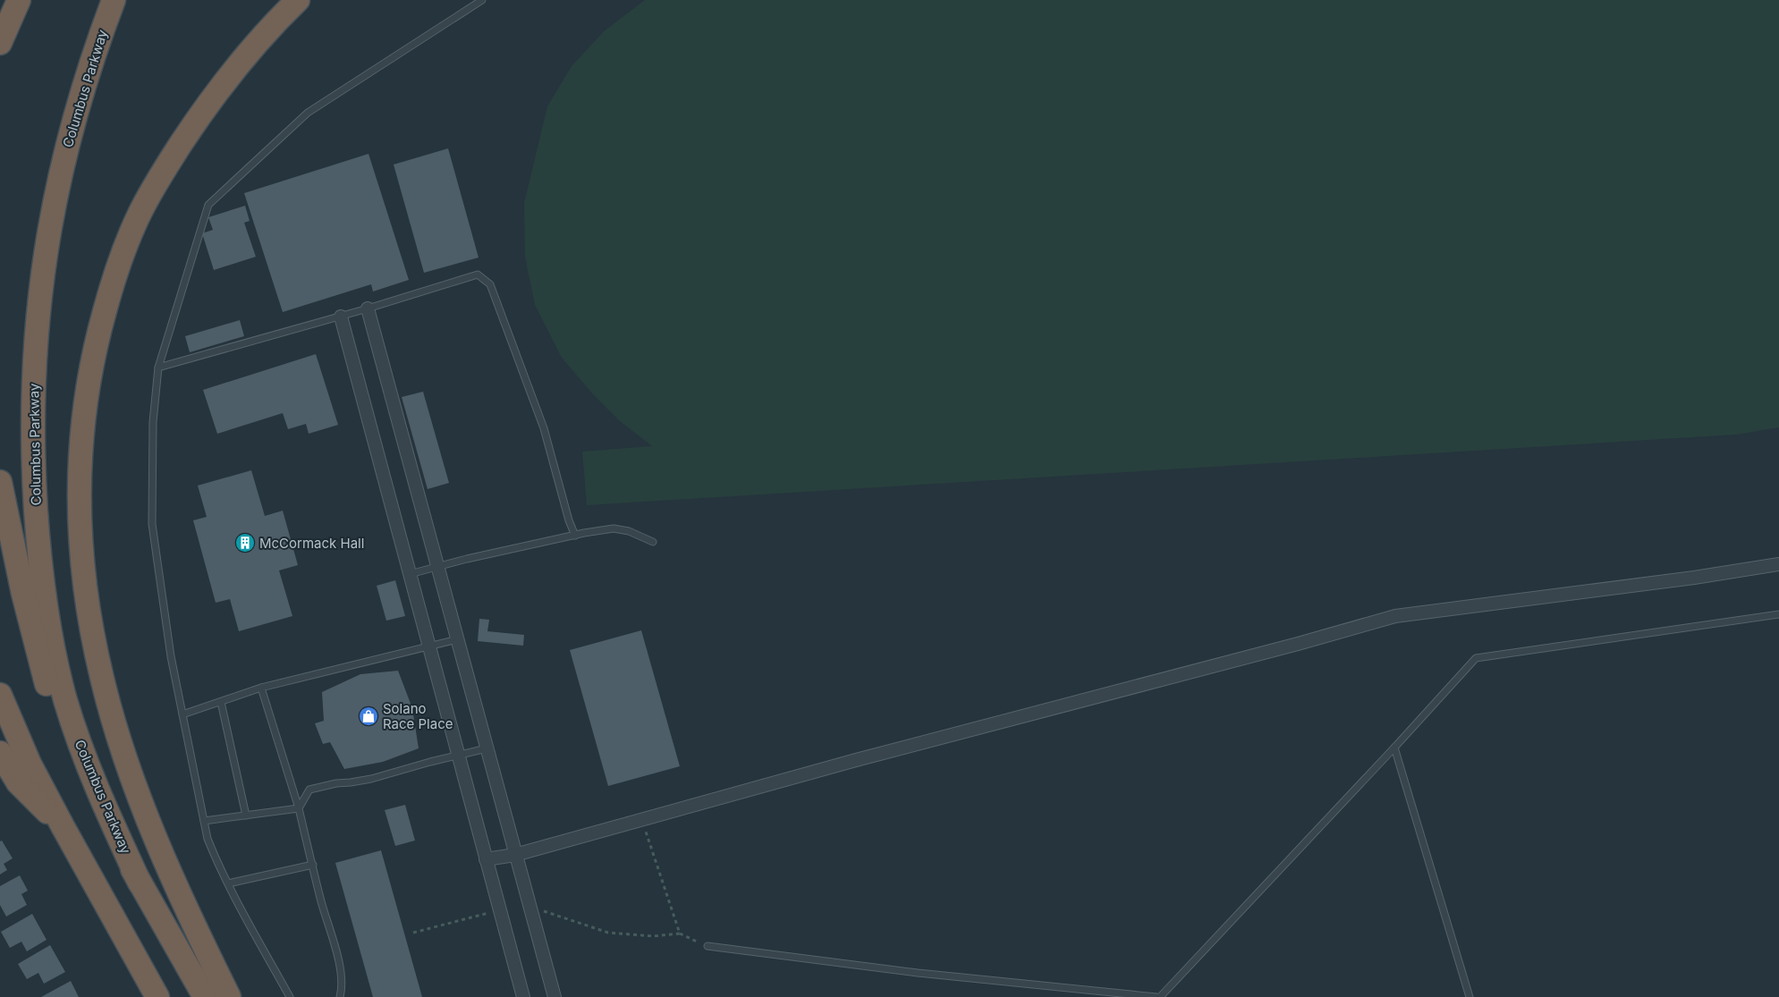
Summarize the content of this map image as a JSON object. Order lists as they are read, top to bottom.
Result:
{
  "streets": {
    "highway": ["Columbus Parkway"]
  },
  "places": {
    "building": ["McCormack Hall"],
    "shop": ["Solano Race Place"]
  }
}
